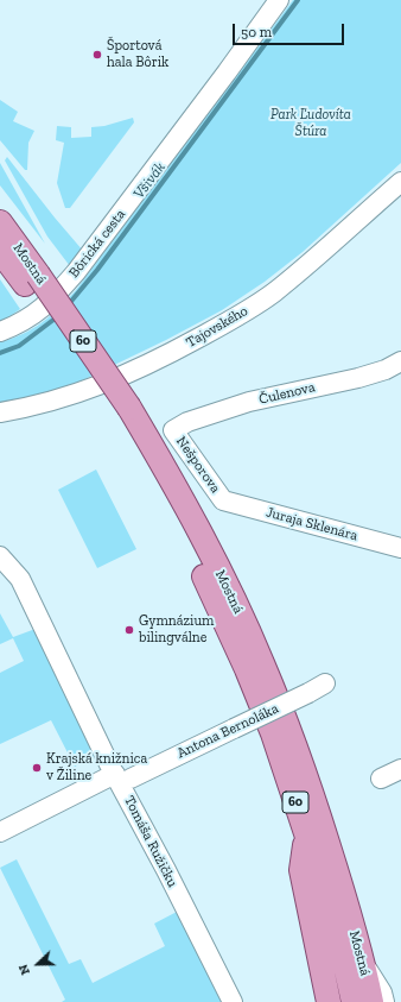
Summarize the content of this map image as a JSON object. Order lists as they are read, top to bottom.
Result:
{
  "streets": {
    "main road": ["Mostná", "60"],
    "street": [
      "Bôrická cesta",
      "Tajovského",
      "Čulenova",
      "Nešporova",
      "Juraja Sklenára",
      "Antona Bernoláka",
      "Tomáša Ružičku"
    ]
  },
  "crossings": [
    ["Čulenova", "Nešporova"],
    ["Nešporova", "Juraja Sklenára"],
    ["Antona Bernoláka", "Tomáša Ružičku"]
  ],
  "water": ["Všivák"],
  "parks": ["Park Ľudovíta Štúra"],
  "places": ["Športová hala Bôrik", "Gymnázium bilingválne", "Krajská knižnica v Žiline"],
  "scale_bar": "50 m",
  "north": "left"
}
